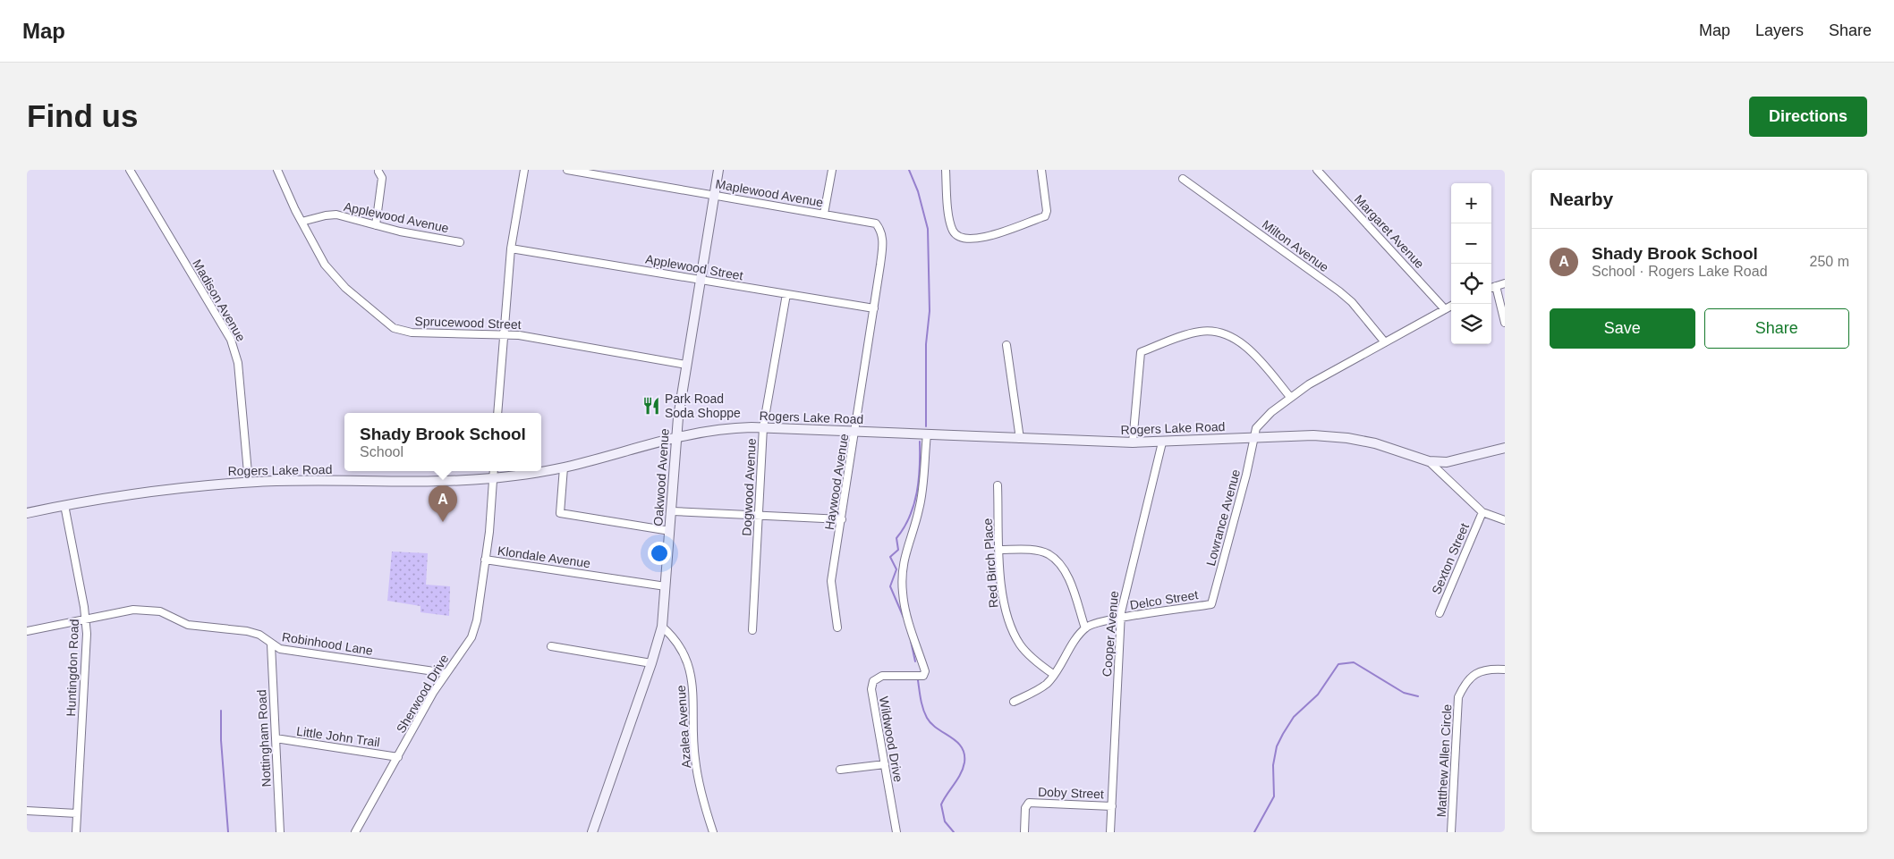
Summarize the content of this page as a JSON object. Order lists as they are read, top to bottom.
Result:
{
  "streets": {
    "main road": ["Rogers Lake Road", "Oakwood Avenue"],
    "street": [
      "Maplewood Avenue",
      "Applewood Avenue",
      "Margaret Avenue",
      "Milton Avenue",
      "Applewood Street",
      "Madison Avenue",
      "Sprucewood Street",
      "Haywood Avenue",
      "Dogwood Avenue",
      "Lowrance Avenue",
      "Klondale Avenue",
      "Sexton Street",
      "Red Birch Place",
      "Delco Street",
      "Cooper Avenue",
      "Robinhood Lane",
      "Huntingdon Road",
      "Sherwood Drive",
      "Azalea Avenue",
      "Little John Trail",
      "Nottingham Road",
      "Wildwood Drive",
      "Matthew Allen Circle",
      "Doby Street"
    ]
  },
  "crossings": [
    ["Maplewood Avenue", "Oakwood Avenue"],
    ["Maplewood Avenue", "Haywood Avenue"],
    ["Applewood Avenue", "Sprucewood Street"],
    ["Applewood Street", "Oakwood Avenue"],
    ["Applewood Street", "Haywood Avenue"],
    ["Applewood Street", "Dogwood Avenue"],
    ["Madison Avenue", "Rogers Lake Road"],
    ["Sprucewood Street", "Oakwood Avenue"],
    ["Rogers Lake Road", "Oakwood Avenue"],
    ["Rogers Lake Road", "Haywood Avenue"],
    ["Rogers Lake Road", "Dogwood Avenue"],
    ["Rogers Lake Road", "Lowrance Avenue"],
    ["Rogers Lake Road", "Klondale Avenue"],
    ["Rogers Lake Road", "Cooper Avenue"],
    ["Rogers Lake Road", "Huntingdon Road"],
    ["Rogers Lake Road", "Wildwood Drive"],
    ["Oakwood Avenue", "Klondale Avenue"],
    ["Oakwood Avenue", "Azalea Avenue"],
    ["Lowrance Avenue", "Delco Street"],
    ["Klondale Avenue", "Sherwood Drive"],
    ["Delco Street", "Cooper Avenue"],
    ["Cooper Avenue", "Doby Street"],
    ["Robinhood Lane", "Huntingdon Road"],
    ["Robinhood Lane", "Sherwood Drive"],
    ["Robinhood Lane", "Nottingham Road"],
    ["Sherwood Drive", "Little John Trail"],
    ["Little John Trail", "Nottingham Road"]
  ],
  "places": {
    "restaurant": ["Park Road Soda Shoppe"]
  },
  "page": {
    "header": "Map",
    "nav": ["Map", "Layers", "Share"],
    "buttons": [
      "Directions",
      ["Save", "Share"]
    ],
    "title": "Find us",
    "heading": "Nearby",
    "map_buttons": ["+", "−"],
    "list": [
      {
        "mark": "A",
        "name": "Shady Brook School",
        "note": "School · Rogers Lake Road",
        "value": "250 m"
      }
    ],
    "popup": ["Shady Brook School", "School"],
    "pins": "A"
  }
}
